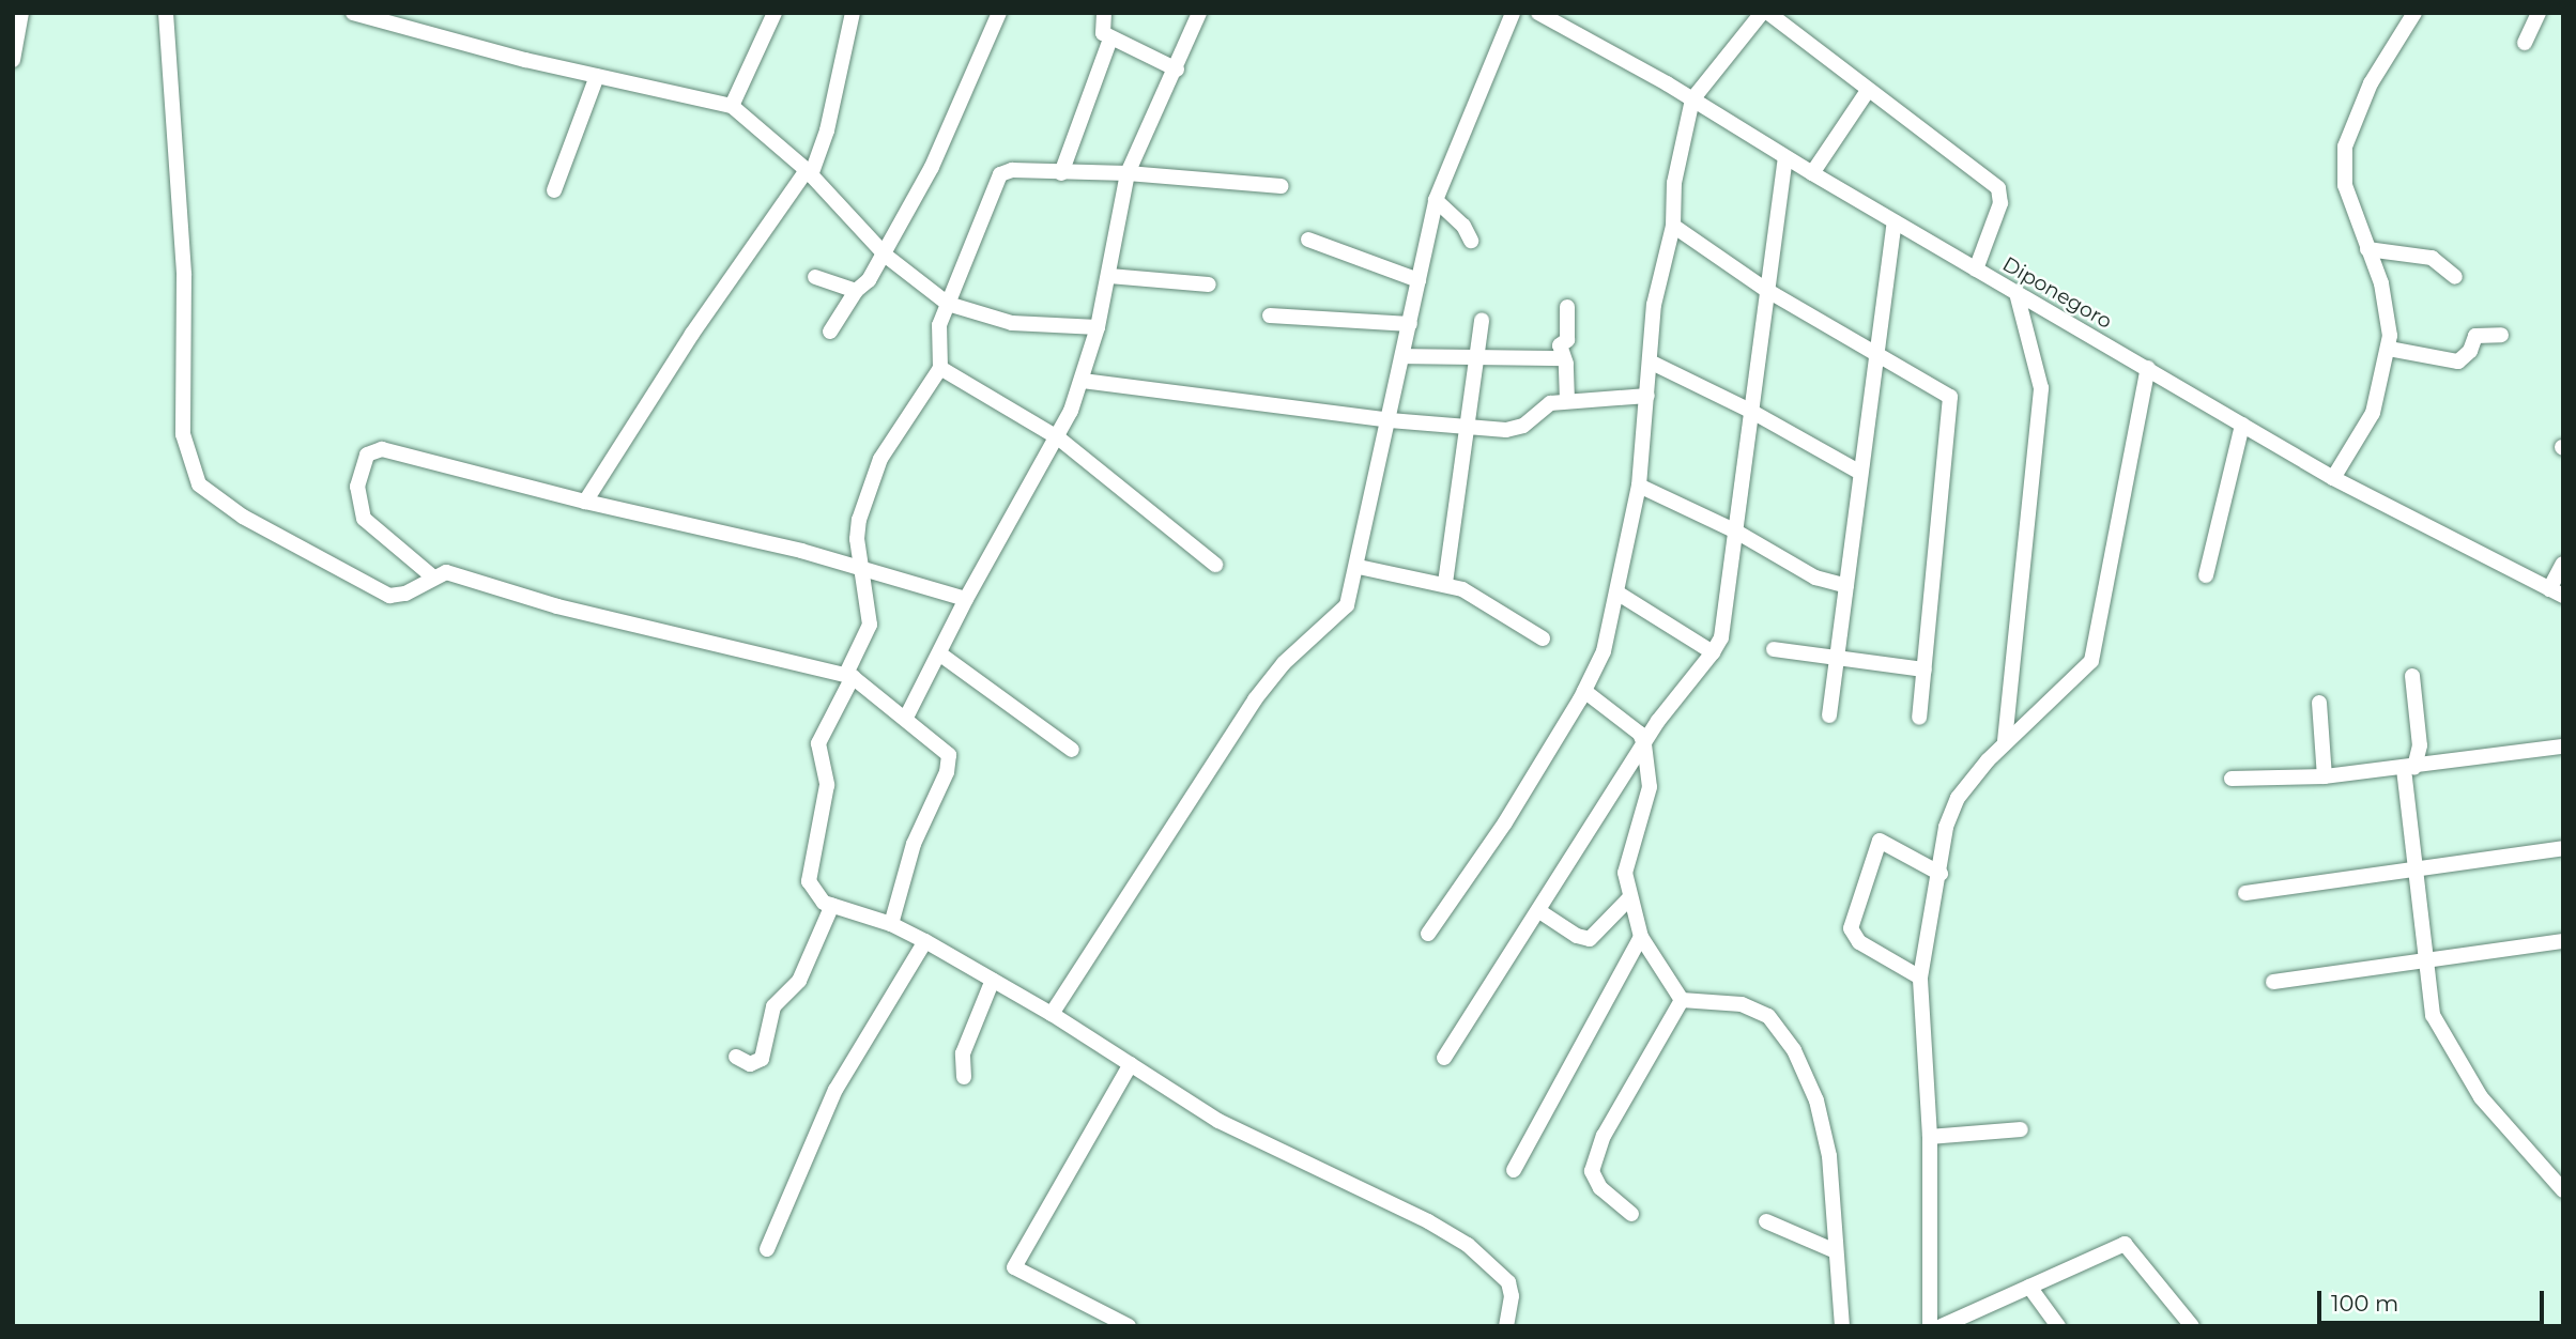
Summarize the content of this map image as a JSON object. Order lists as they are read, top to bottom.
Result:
{
  "streets": {
    "street": ["Diponegoro"]
  },
  "scale_bar": "100 m"
}
